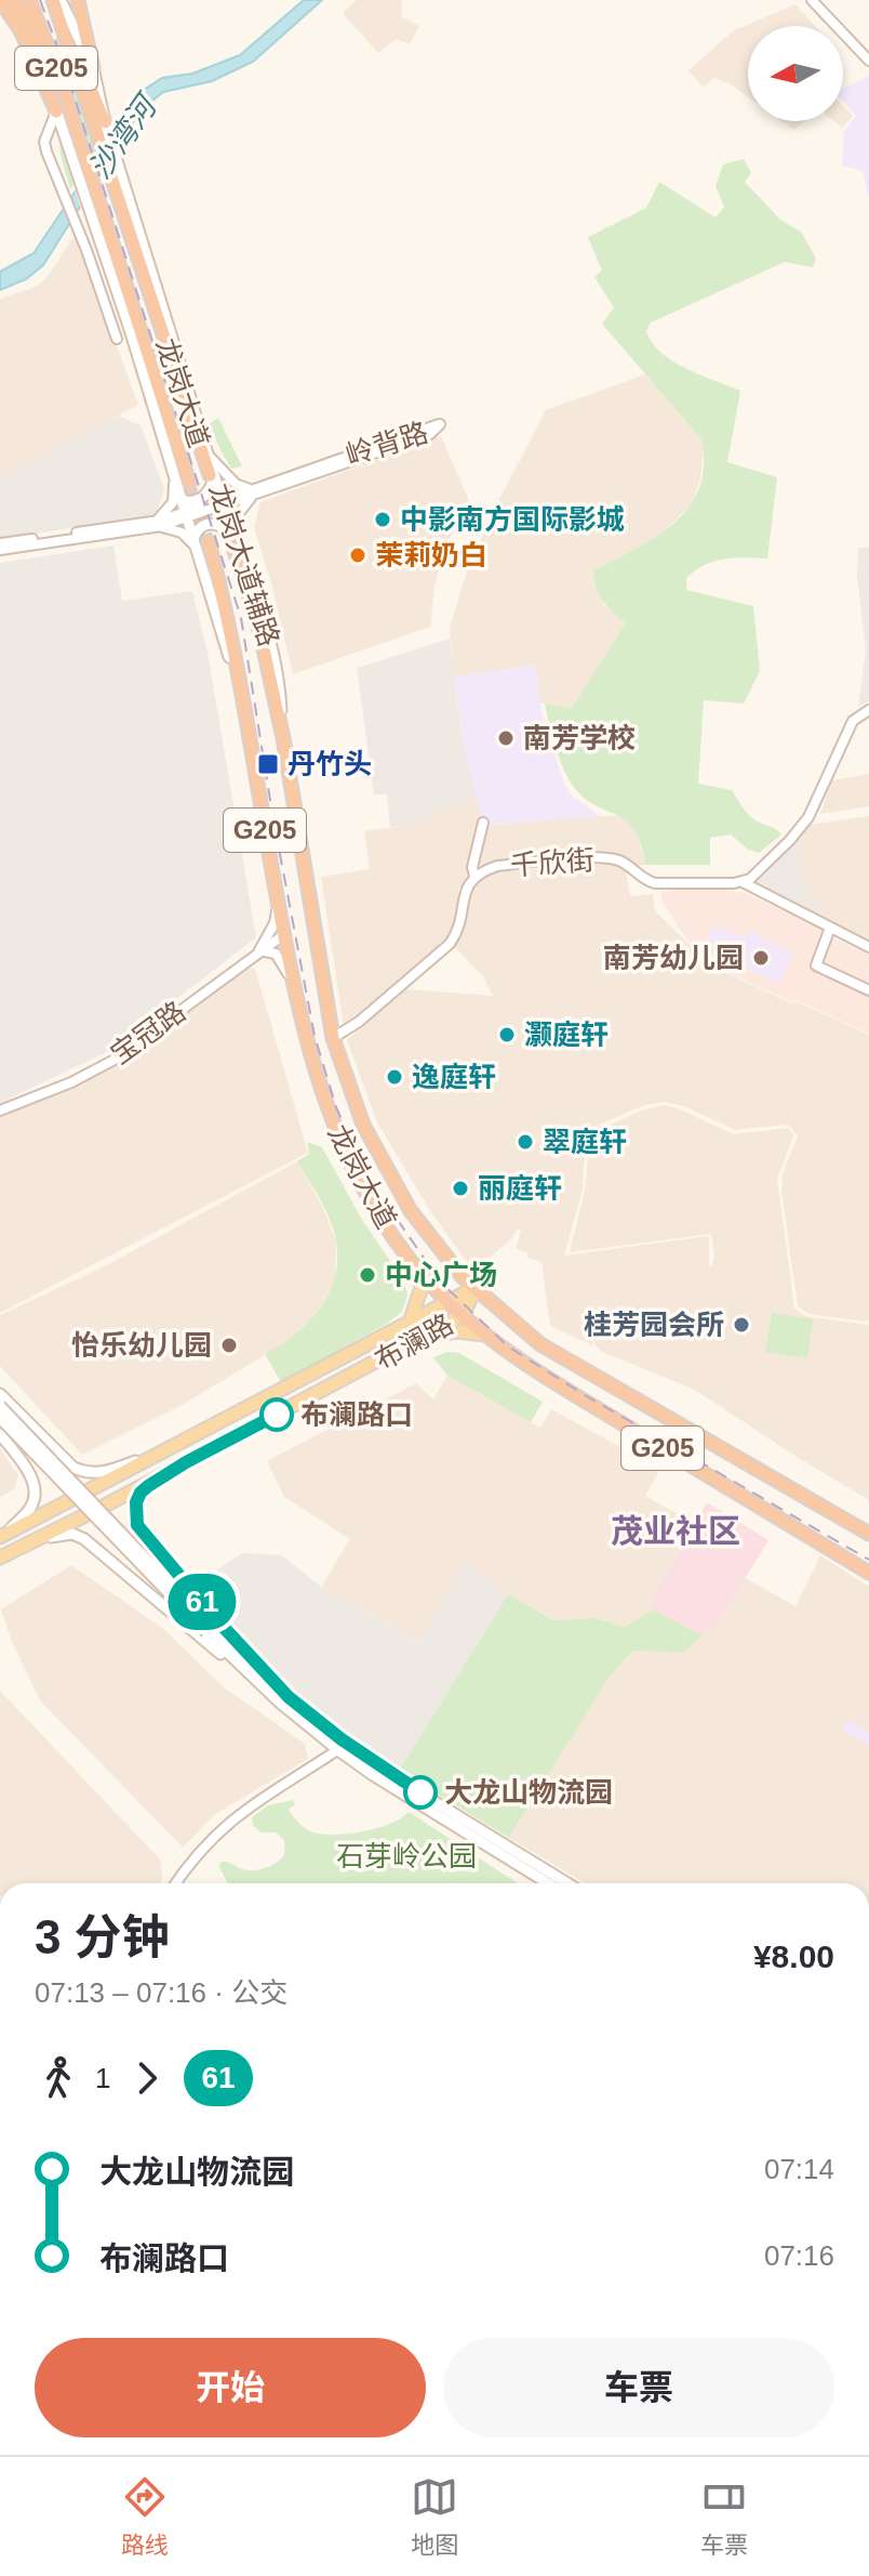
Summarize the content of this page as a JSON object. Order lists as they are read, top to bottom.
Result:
{
  "streets": {
    "highway": ["G205", "龙岗大道"],
    "main road": ["龙岗大道辅路", "布澜路"],
    "street": ["岭背路", "千欣街", "宝冠路"]
  },
  "crossings": [
    ["G205", "龙岗大道"],
    ["G205", "龙岗大道辅路"],
    ["龙岗大道", "龙岗大道辅路"],
    ["龙岗大道", "千欣街"],
    ["龙岗大道", "宝冠路"],
    ["龙岗大道", "布澜路"],
    ["岭背路", "龙岗大道辅路"]
  ],
  "districts": ["茂业社区"],
  "water": ["沙湾河"],
  "parks": ["石芽岭公园"],
  "places": {
    "other": [
      "中影南方国际影城",
      "茉莉奶白",
      "南芳学校",
      "南芳幼儿园",
      "灏庭轩",
      "逸庭轩",
      "翠庭轩",
      "丽庭轩",
      "中心广场",
      "桂芳园会所",
      "怡乐幼儿园",
      "布澜路口",
      "大龙山物流园"
    ],
    "transit": ["丹竹头"]
  },
  "lines": ["bus line 61"],
  "north": "left",
  "page": {
    "on_map": "61",
    "heading": ["3 分钟", "07:13 – 07:16 · 公交", "¥8.00"],
    "legs": ["1", "61"],
    "list": [
      {
        "name": "大龙山物流园",
        "value": "07:14"
      },
      {
        "name": "布澜路口",
        "value": "07:16"
      }
    ],
    "buttons": ["开始", "车票"],
    "tabs": ["路线", "地图", "车票"]
  }
}
